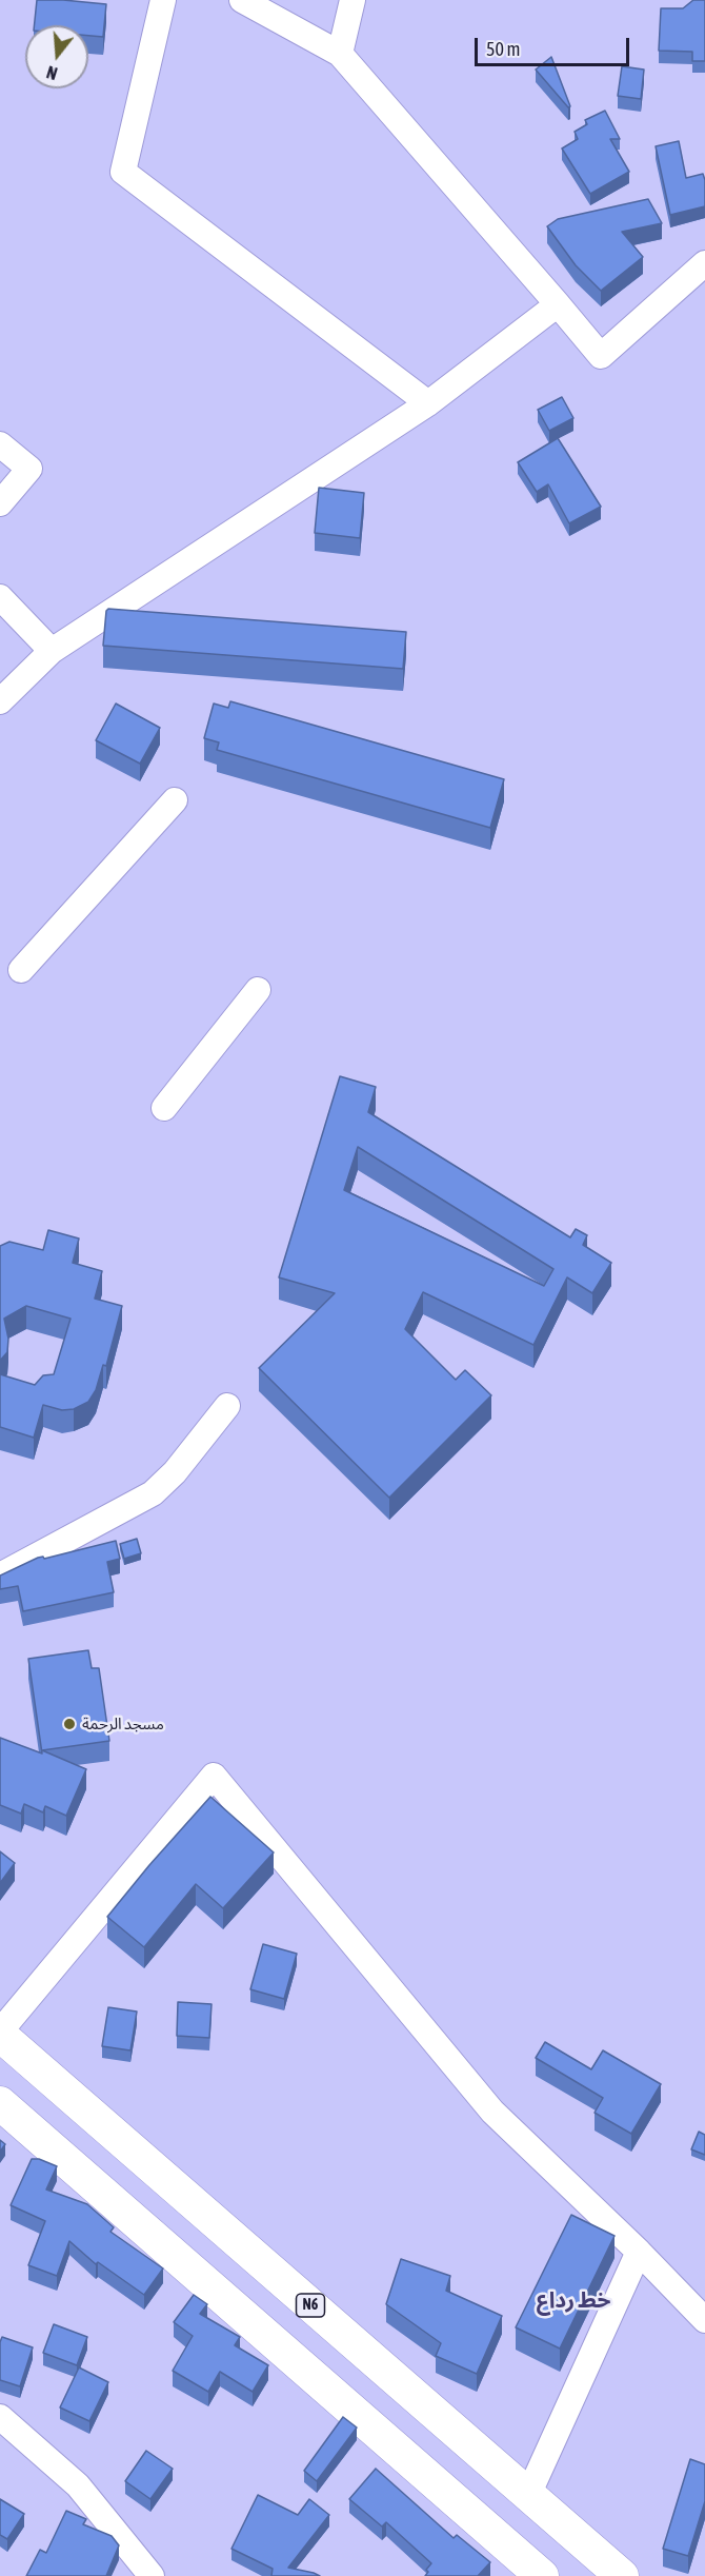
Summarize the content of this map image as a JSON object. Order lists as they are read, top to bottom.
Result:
{
  "streets": {
    "main road": ["N6"]
  },
  "districts": ["خط رداع"],
  "places": ["مسجد الرحمة"],
  "scale_bar": "50 m",
  "north": "bottom"
}
